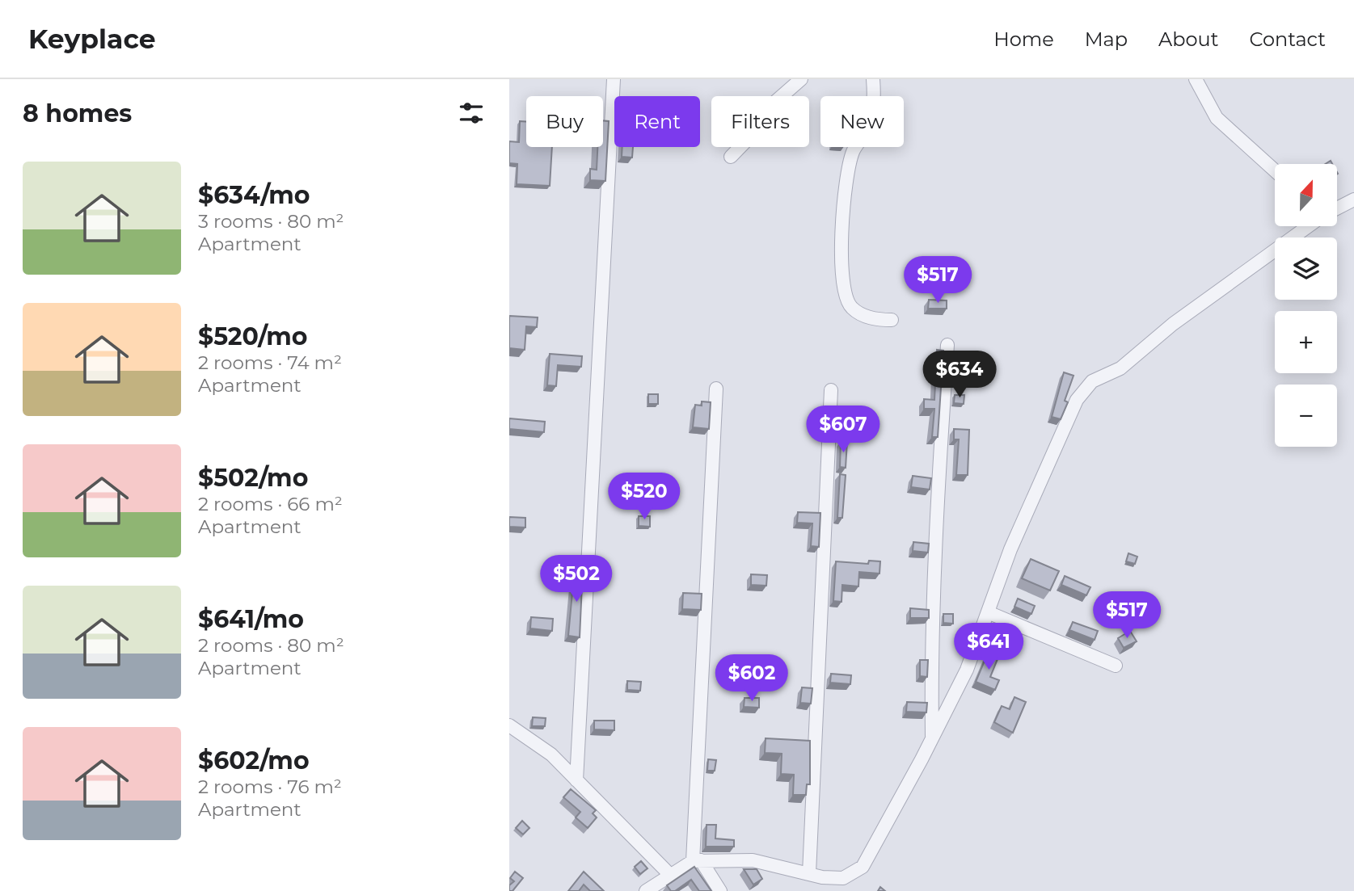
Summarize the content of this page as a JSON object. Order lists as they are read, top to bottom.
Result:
{
  "north": "top",
  "page": {
    "header": "Keyplace",
    "nav": [
      "Home",
      "Map",
      "About",
      "Contact"
    ],
    "heading": "8 homes",
    "chip": [
      "Buy",
      "Rent",
      "Filters",
      "New"
    ],
    "list": [
      {
        "name": "$634/mo",
        "note": "3 rooms · 80 m² · Apartment"
      },
      {
        "name": "$520/mo",
        "note": "2 rooms · 74 m² · Apartment"
      },
      {
        "name": "$502/mo",
        "note": "2 rooms · 66 m² · Apartment"
      },
      {
        "name": "$641/mo",
        "note": "2 rooms · 80 m² · Apartment"
      },
      {
        "name": "$602/mo",
        "note": "2 rooms · 76 m² · Apartment"
      }
    ],
    "map_buttons": ["+", "−"],
    "price": [
      "$517",
      "$634",
      "$607",
      "$520",
      "$502",
      "$517",
      "$641",
      "$602"
    ]
  }
}
